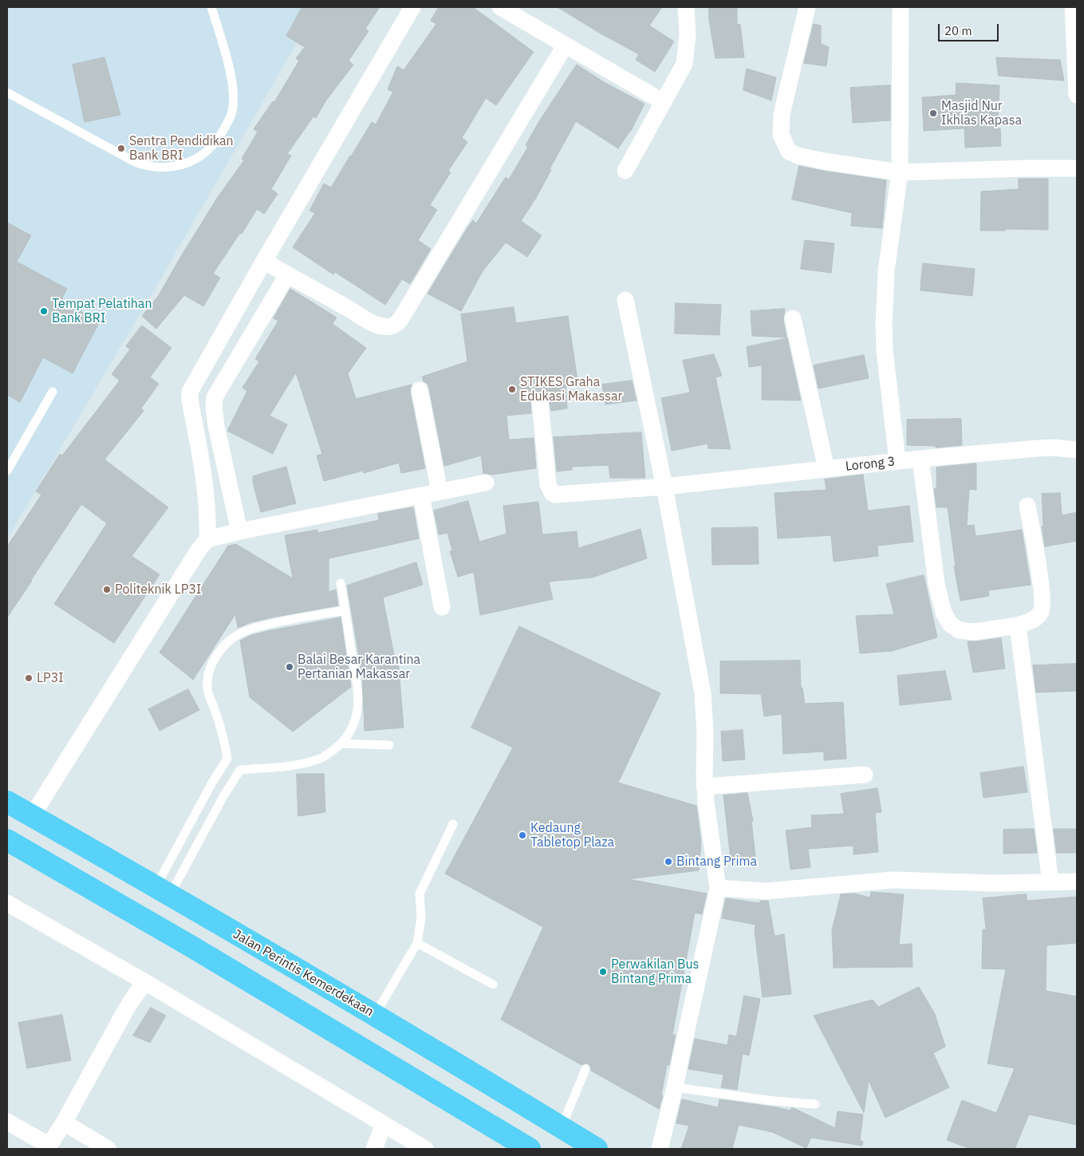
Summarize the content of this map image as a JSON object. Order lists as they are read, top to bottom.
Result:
{
  "streets": {
    "highway": ["Jalan Perintis Kemerdekaan"],
    "street": ["Lorong 3"]
  },
  "places": [
    "Masjid Nur Ikhlas Kapasa",
    "Sentra Pendidikan Bank BRI",
    "Tempat Pelatihan Bank BRI",
    "STIKES Graha Edukasi Makassar",
    "Politeknik LP3I",
    "Balai Besar Karantina Pertanian Makassar",
    "LP3I",
    "Kedaung Tabletop Plaza",
    "Bintang Prima",
    "Perwakilan Bus Bintang Prima"
  ],
  "scale_bar": "20 m"
}
